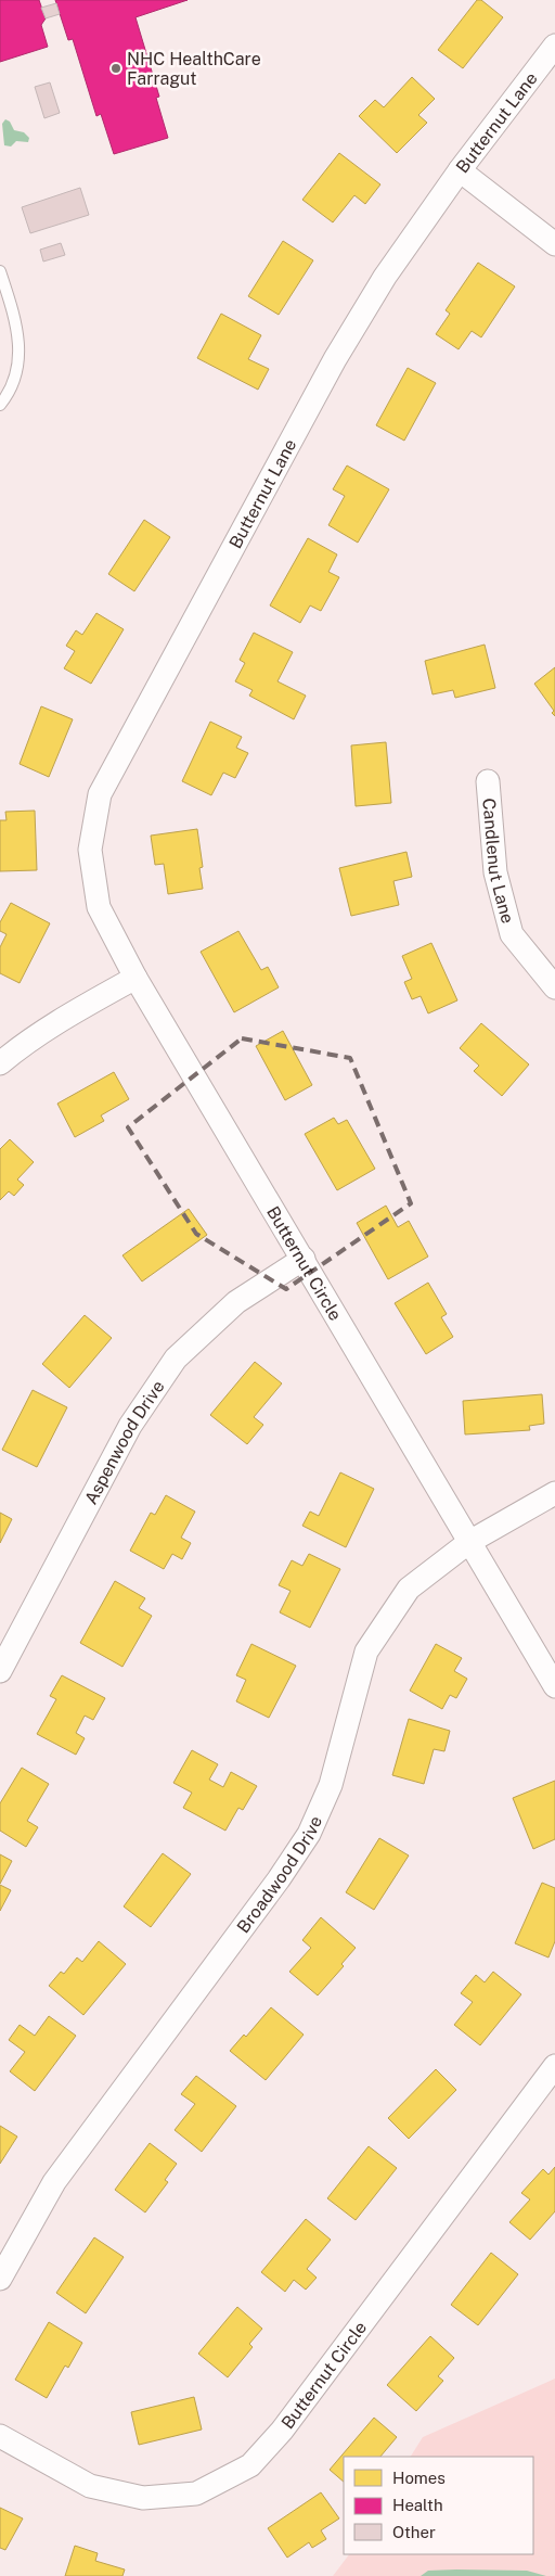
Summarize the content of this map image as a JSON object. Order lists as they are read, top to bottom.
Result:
{
  "streets": {
    "street": [
      "Butternut Lane",
      "Candlenut Lane",
      "Butternut Circle",
      "Aspenwood Drive",
      "Broadwood Drive"
    ]
  },
  "crossings": [
    ["Butternut Lane", "Butternut Circle"],
    ["Butternut Circle", "Aspenwood Drive"],
    ["Butternut Circle", "Broadwood Drive"]
  ],
  "places": ["NHC HealthCare Farragut"],
  "legend": ["Homes", "Health", "Other"]
}
